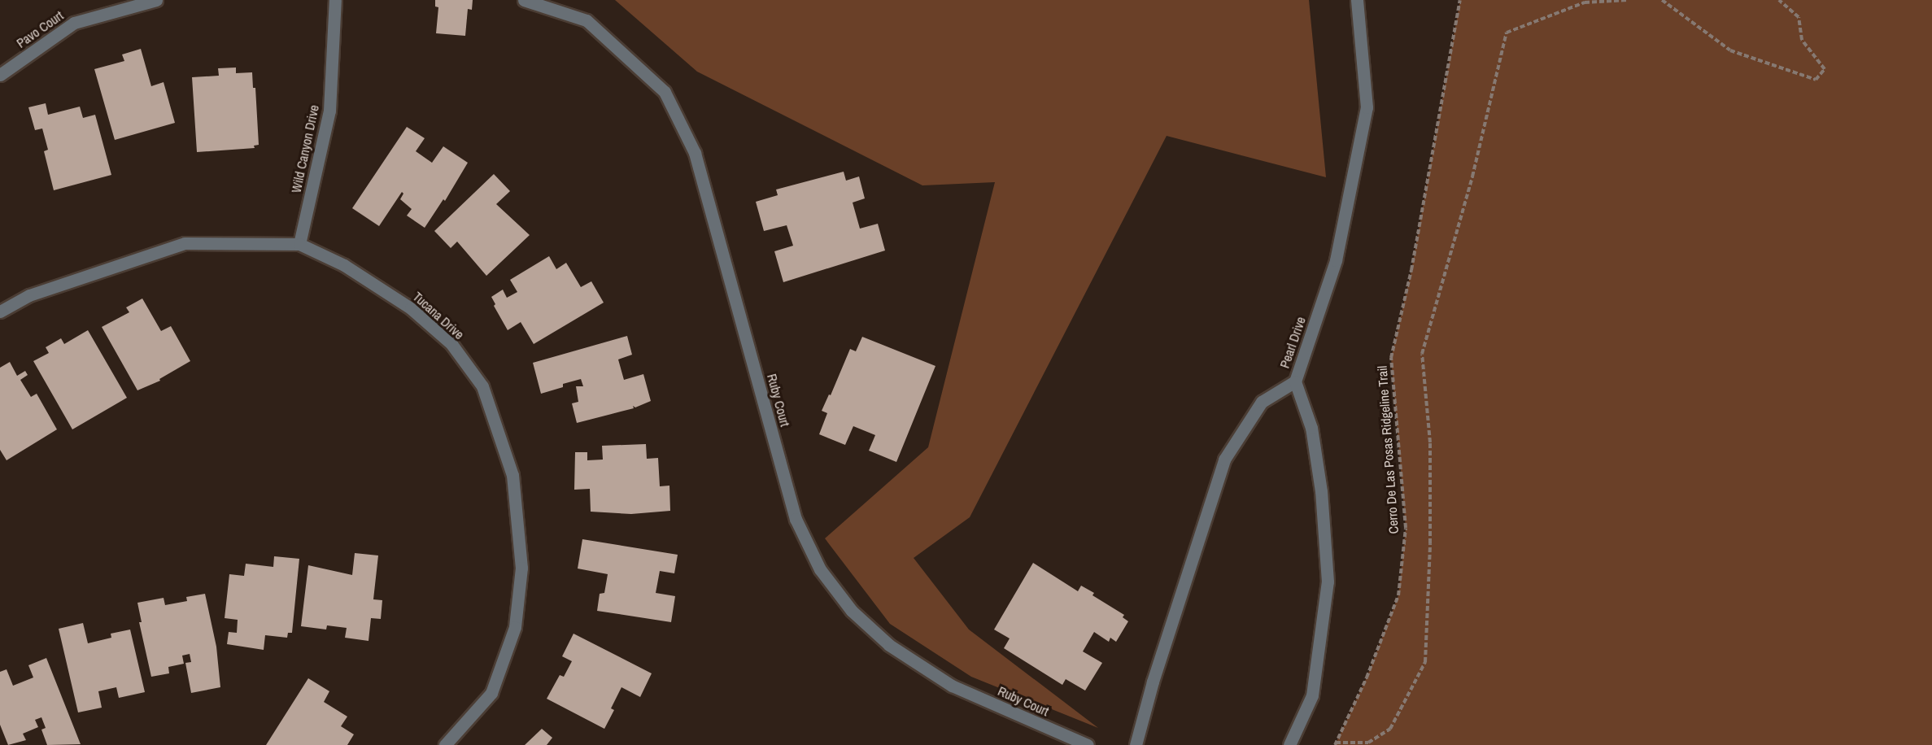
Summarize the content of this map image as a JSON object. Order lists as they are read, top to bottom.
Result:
{
  "streets": {
    "street": [
      "Pavo Court",
      "Wild Canyon Drive",
      "Tucana Drive",
      "Pearl Drive",
      "Ruby Court"
    ],
    "path": ["Cerro De Las Posas Ridgeline Trail"]
  },
  "crossings": [
    ["Wild Canyon Drive", "Tucana Drive"]
  ]
}
